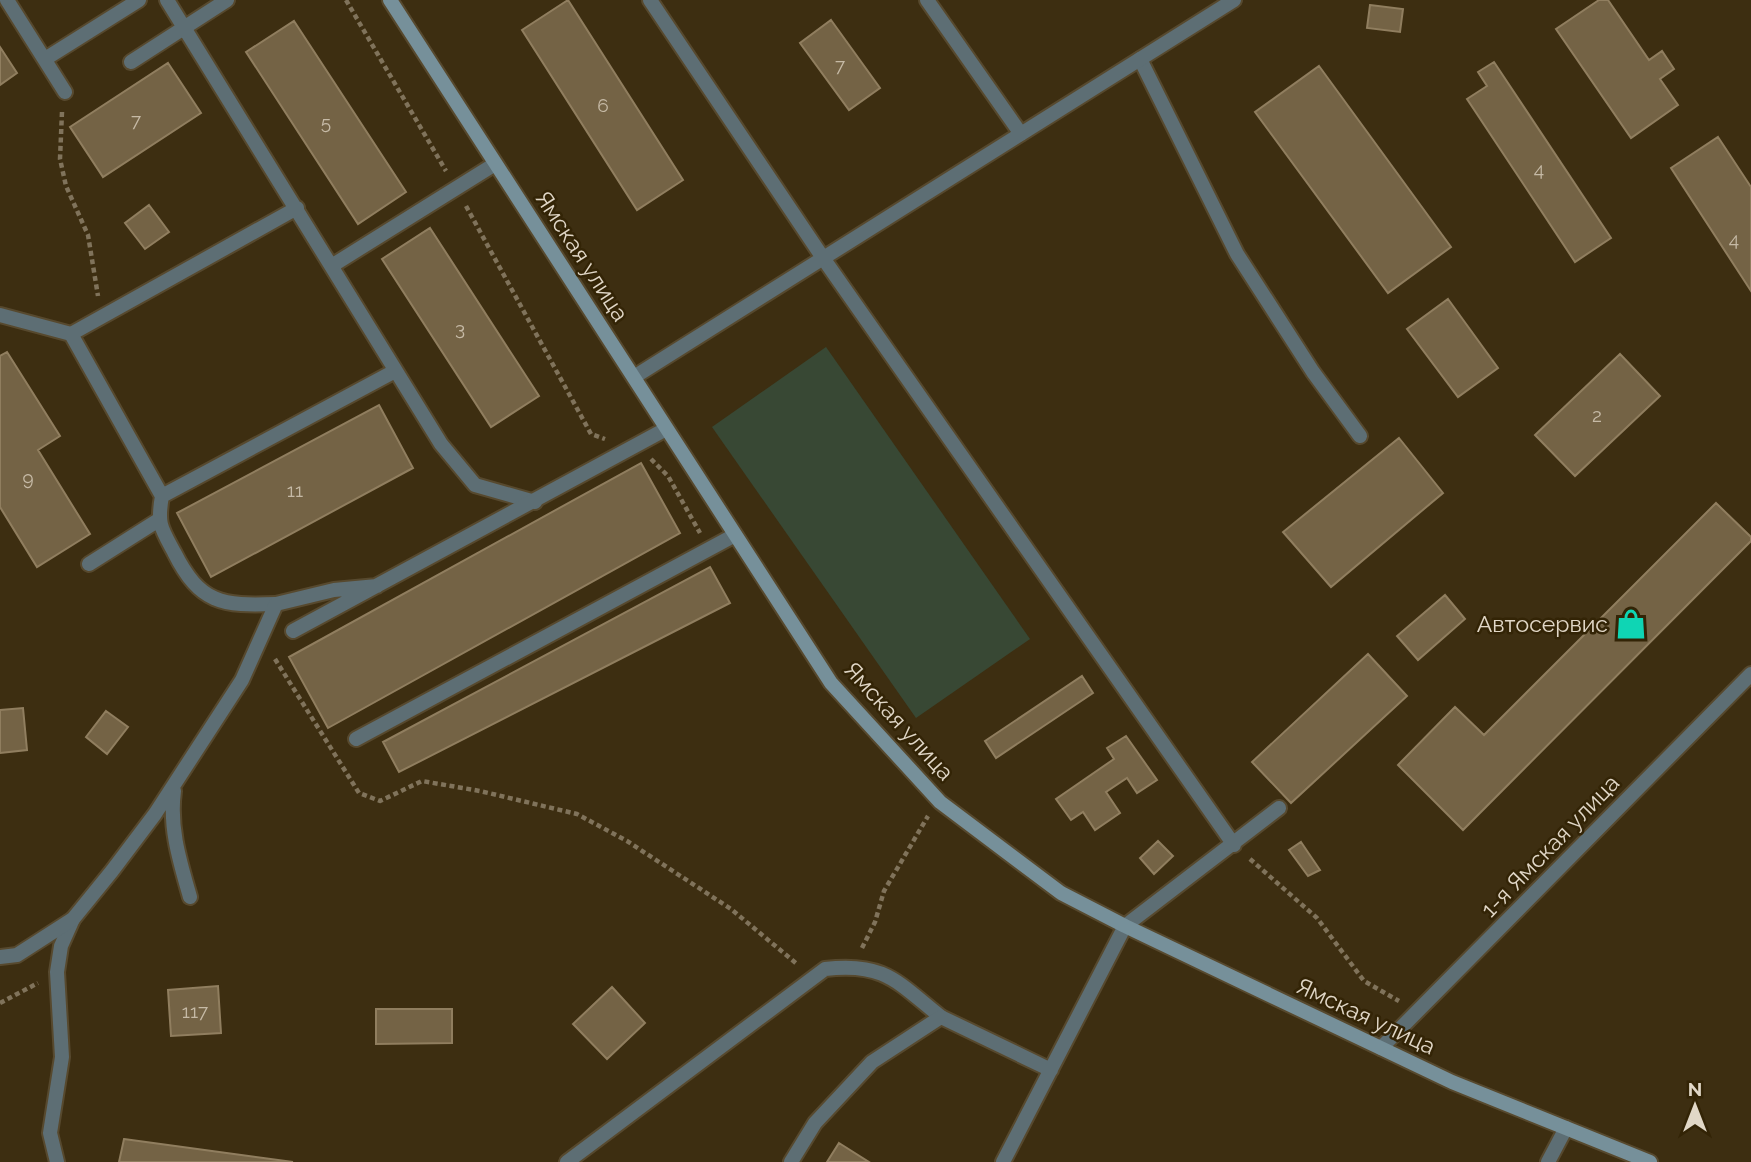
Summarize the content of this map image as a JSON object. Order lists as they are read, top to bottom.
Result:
{
  "streets": {
    "street": ["Ямская улица", "1-я Ямская улица"]
  },
  "crossings": [
    ["Ямская улица", "1-я Ямская улица"]
  ],
  "places": {
    "shop": ["Автосервис"]
  },
  "house_numbers": [
    "7",
    "6",
    "7",
    "5",
    "4",
    "4",
    "3",
    "2",
    "9",
    "11",
    "117"
  ],
  "north": "top"
}
